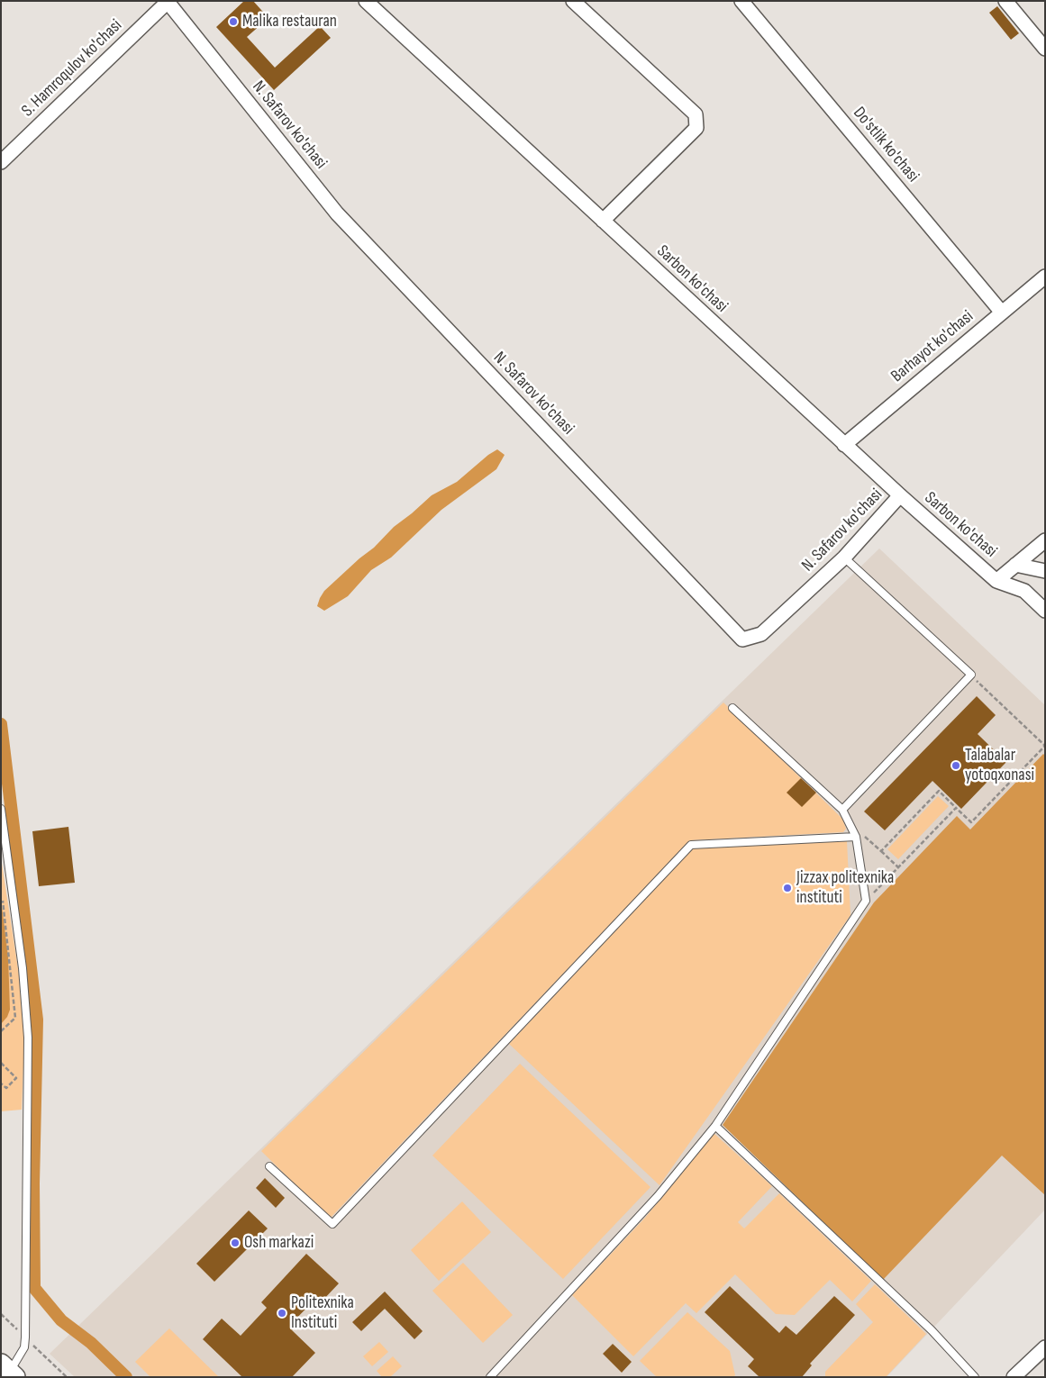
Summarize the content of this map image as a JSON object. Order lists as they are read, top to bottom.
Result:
{
  "streets": {
    "street": [
      "S. Hamroqulov ko'chasi",
      "N. Safarov ko'chasi",
      "Do'stlik ko'chasi",
      "Sarbon ko'chasi",
      "Barhayot ko'chasi"
    ]
  },
  "crossings": [
    ["S. Hamroqulov ko'chasi", "N. Safarov ko'chasi"],
    ["N. Safarov ko'chasi", "Sarbon ko'chasi"],
    ["Do'stlik ko'chasi", "Barhayot ko'chasi"],
    ["Sarbon ko'chasi", "Barhayot ko'chasi"]
  ],
  "places": [
    "Malika restauran",
    "Talabalar yotoqxonasi",
    "Jizzax politexnika instituti",
    "Osh markazi",
    "Politexnika Instituti"
  ]
}
